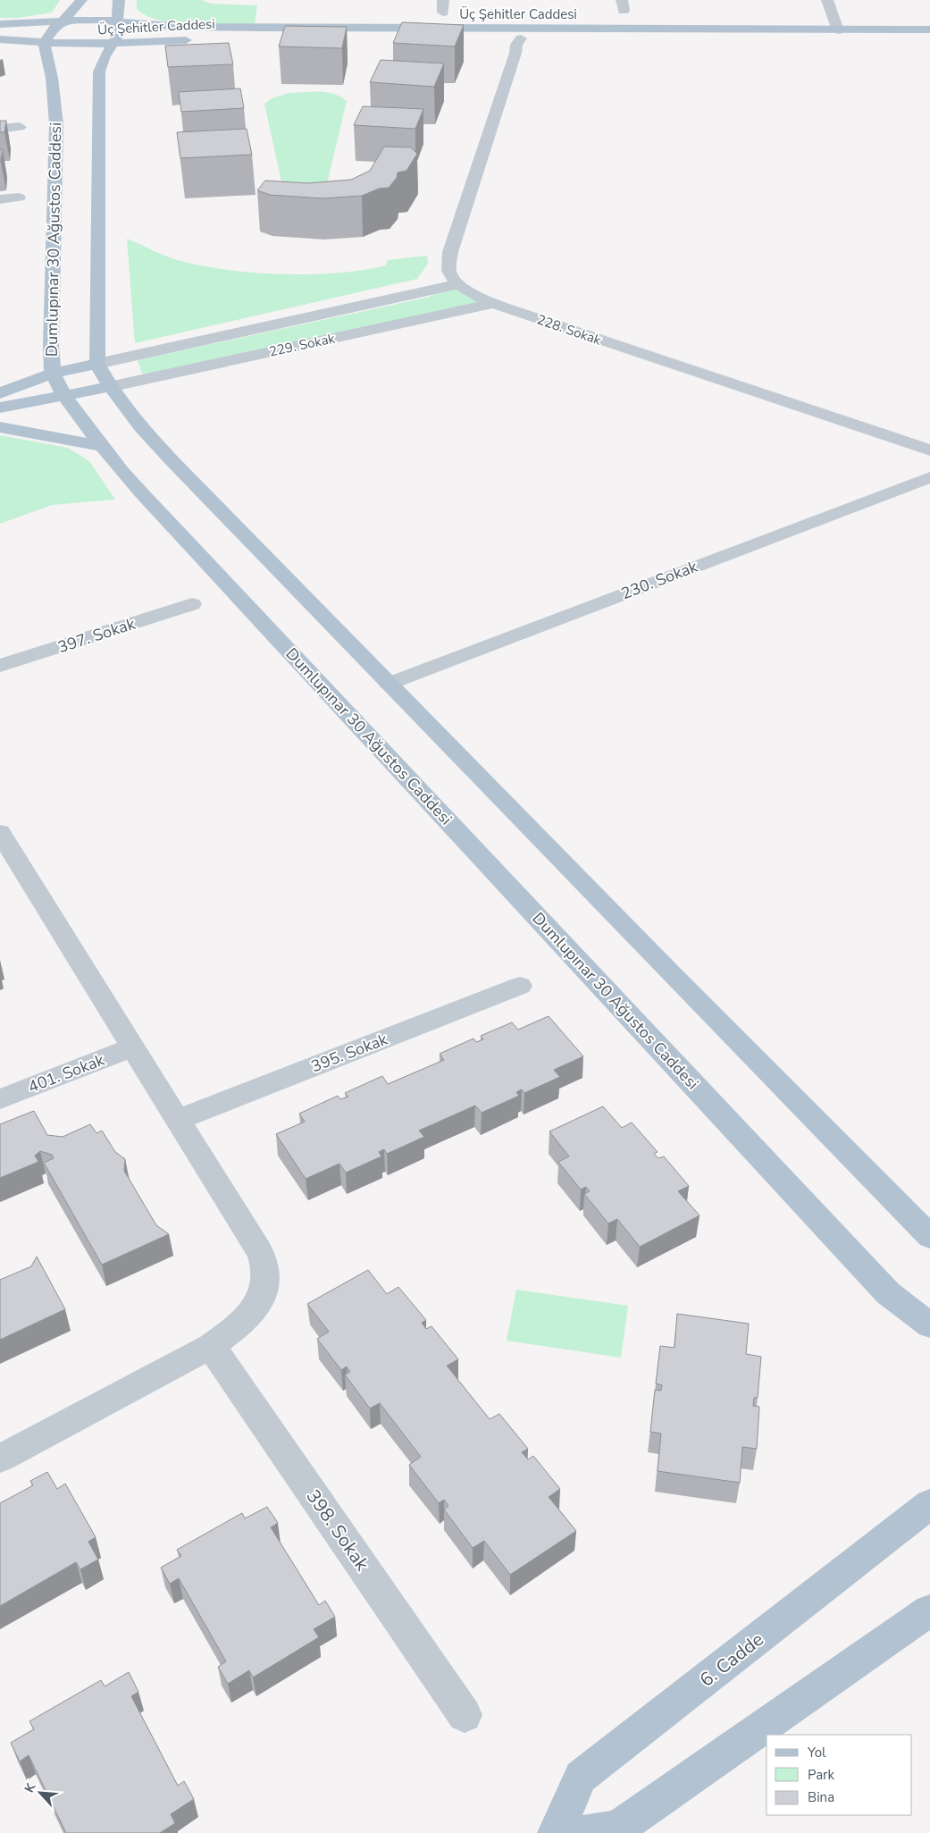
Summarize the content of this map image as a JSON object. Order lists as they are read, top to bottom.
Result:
{
  "streets": {
    "main road": ["Üç Şehitler Caddesi", "Dumlupınar 30 Ağustos Caddesi", "6. Cadde"],
    "street": [
      "228. Sokak",
      "229. Sokak",
      "230. Sokak",
      "397. Sokak",
      "395. Sokak",
      "401. Sokak",
      "398. Sokak"
    ]
  },
  "crossings": [
    ["Üç Şehitler Caddesi", "Dumlupınar 30 Ağustos Caddesi"],
    ["228. Sokak", "229. Sokak"]
  ],
  "legend": ["Yol", "Park", "Bina"],
  "north": "top left"
}
